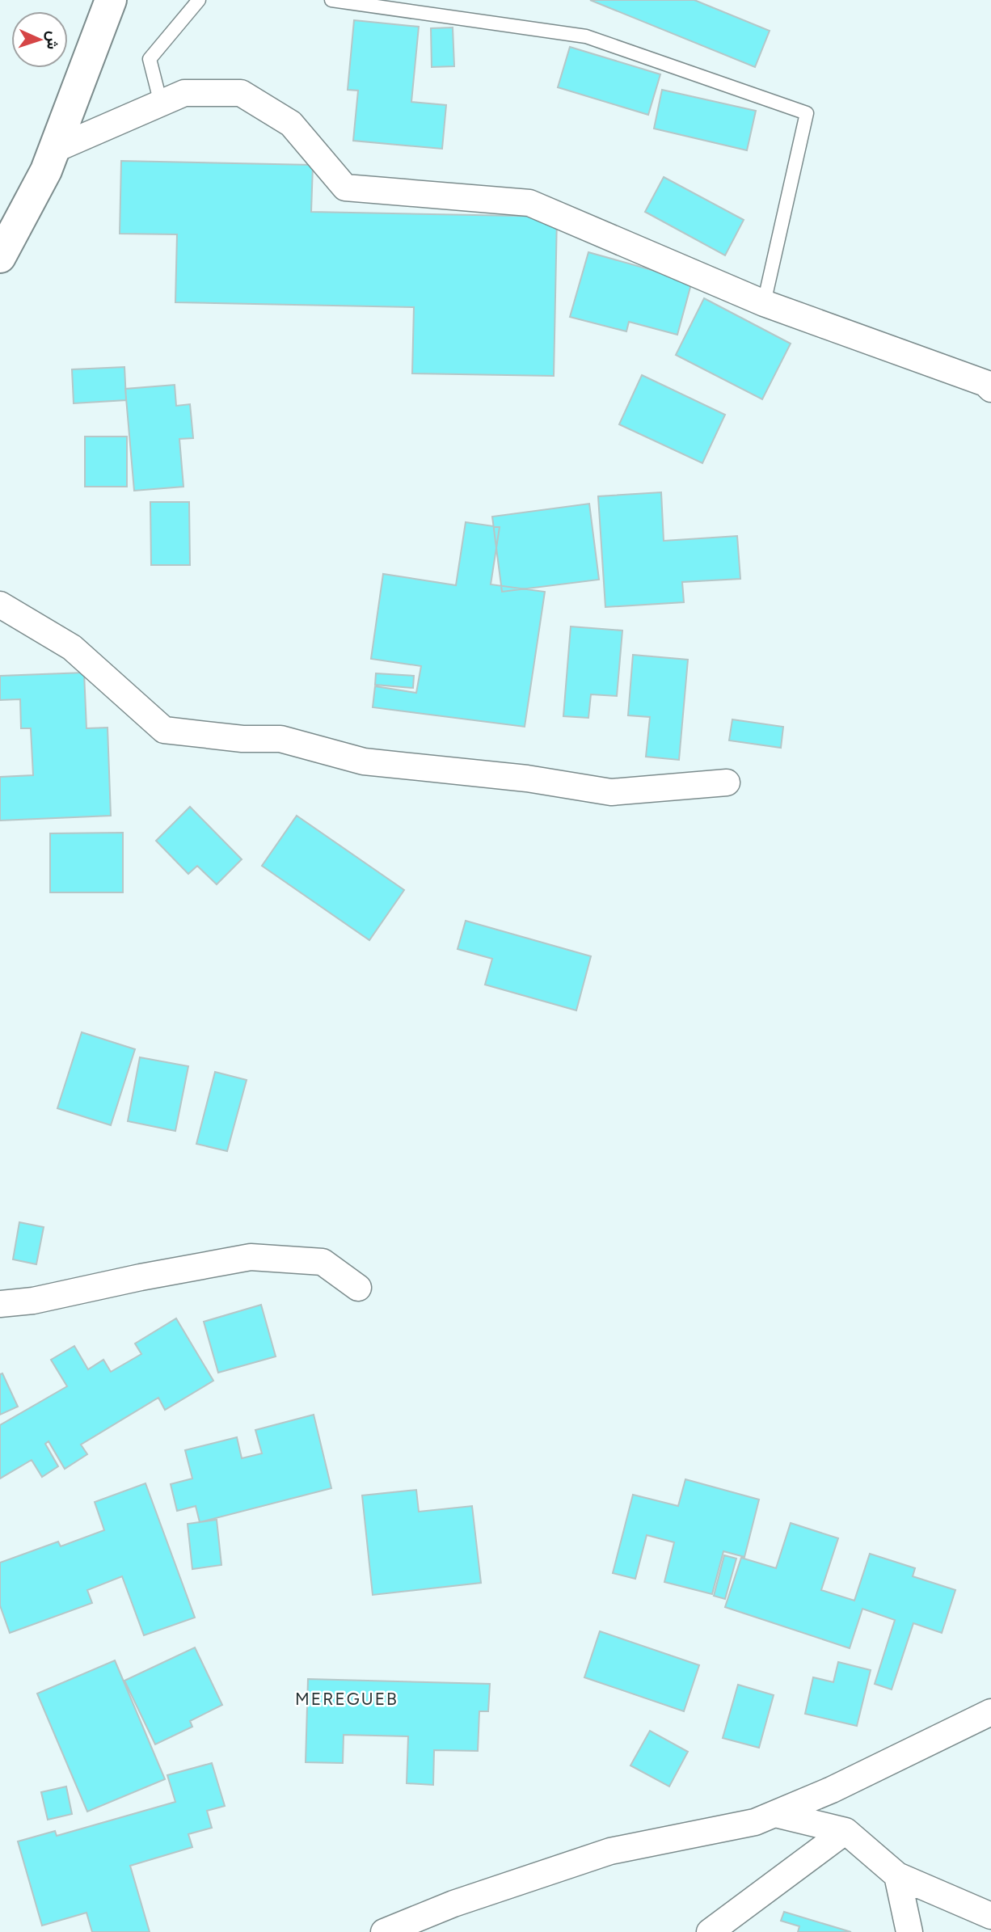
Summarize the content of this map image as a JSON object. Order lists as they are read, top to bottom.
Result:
{
  "districts": ["MEREGUEB"],
  "north": "right"
}
